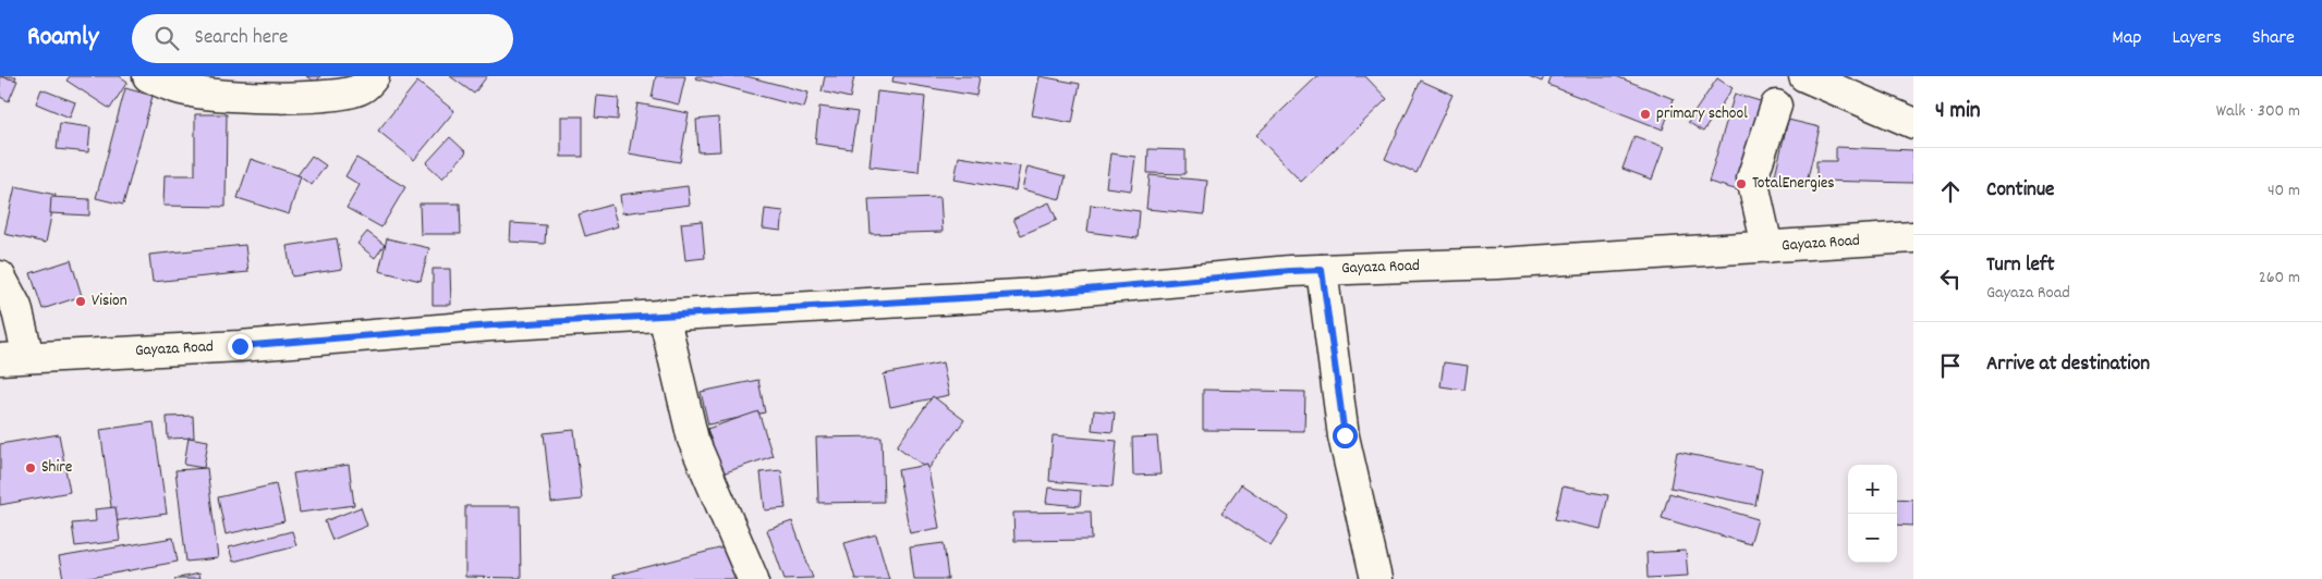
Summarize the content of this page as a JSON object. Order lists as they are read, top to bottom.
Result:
{
  "streets": {
    "main road": ["Gayaza Road"]
  },
  "places": [
    "primary school",
    "TotalEnergies",
    "Vision",
    "Shire"
  ],
  "page": {
    "header": "Roamly",
    "search": "Search here",
    "nav": ["Map", "Layers", "Share"],
    "heading": ["4 min", "Walk · 300 m"],
    "list": [
      ["Continue", "40 m"],
      ["Turn left", "Gayaza Road", "260 m"],
      "Arrive at destination"
    ],
    "map_buttons": ["+", "−"]
  }
}
